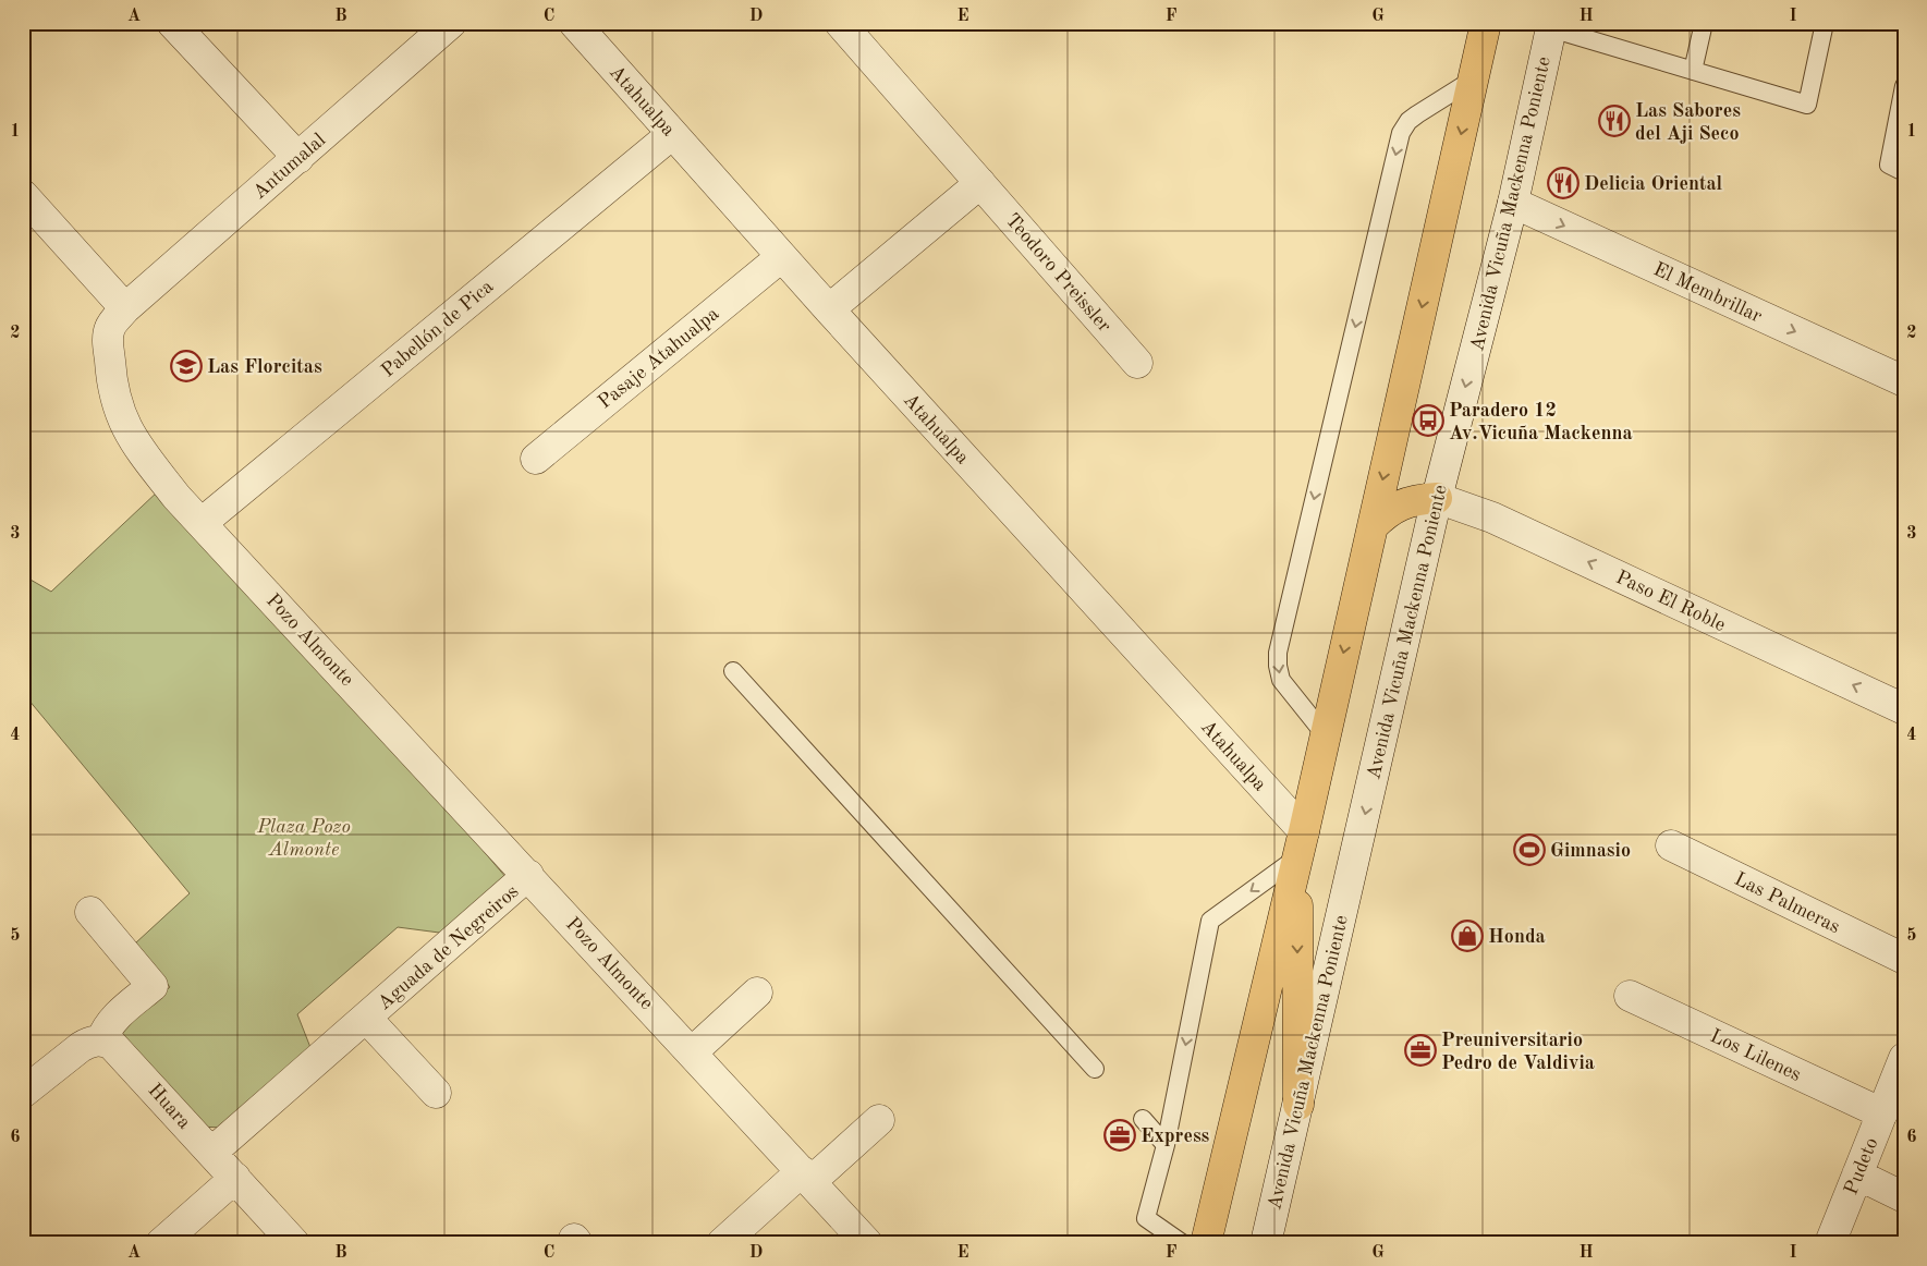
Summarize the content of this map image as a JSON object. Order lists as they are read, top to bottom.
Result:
{
  "streets": {
    "street": [
      "Atahualpa",
      "Antumalal",
      "Avenida Vicuña Mackenna Poniente",
      "Teodoro Preissler",
      "El Membrillar",
      "Pabellón de Pica",
      "Pasaje Atahualpa",
      "Paso El Roble",
      "Pozo Almonte",
      "Las Palmeras",
      "Aguada de Negreiros",
      "Los Lilenes",
      "Huara",
      "Pudeto"
    ]
  },
  "crossings": [
    ["Atahualpa", "Pabellón de Pica"],
    ["Atahualpa", "Pasaje Atahualpa"],
    ["Antumalal", "Pozo Almonte"],
    ["Avenida Vicuña Mackenna Poniente", "El Membrillar"],
    ["Avenida Vicuña Mackenna Poniente", "Paso El Roble"],
    ["Pabellón de Pica", "Pozo Almonte"],
    ["Pozo Almonte", "Aguada de Negreiros"],
    ["Aguada de Negreiros", "Huara"],
    ["Los Lilenes", "Pudeto"]
  ],
  "one_way": ["Avenida Vicuña Mackenna Poniente", "El Membrillar", "Paso El Roble"],
  "parks": ["Plaza Pozo Almonte"],
  "places": {
    "restaurant": ["Las Sabores del Aji Seco", "Delicia Oriental"],
    "school or university": ["Las Florcitas"],
    "bus stop": ["Paradero 12 Av.Vicuña Mackenna"],
    "sports": ["Gimnasio"],
    "shop": ["Honda"],
    "office": ["Preuniversitario Pedro de Valdivia", "Express"]
  },
  "grid": {
    "columns": [
      "A",
      "B",
      "C",
      "D",
      "E",
      "F",
      "G",
      "H",
      "I"
    ],
    "rows": [
      "1",
      "2",
      "3",
      "4",
      "5",
      "6"
    ]
  }
}
